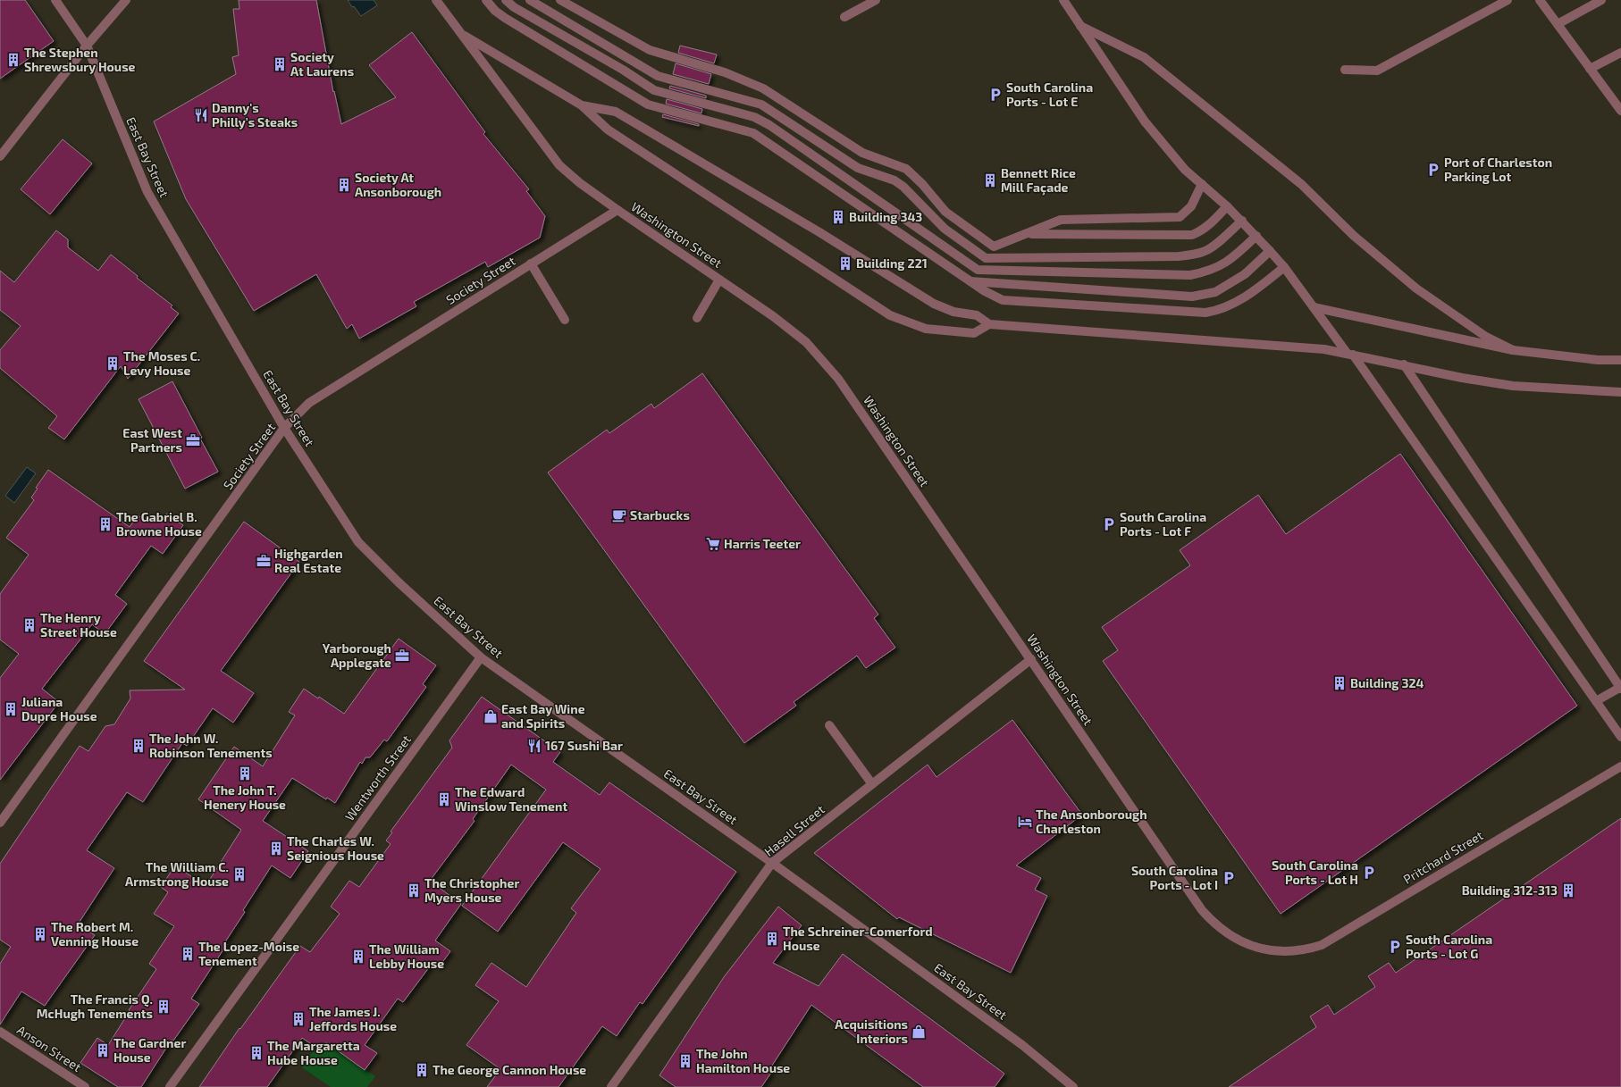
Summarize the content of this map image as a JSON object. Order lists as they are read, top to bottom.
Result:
{
  "streets": {
    "street": [
      "East Bay Street",
      "Washington Street",
      "Society Street",
      "Wentworth Street",
      "Hasell Street",
      "Pritchard Street",
      "Anson Street"
    ]
  },
  "crossings": [
    ["East Bay Street", "Society Street"],
    ["East Bay Street", "Wentworth Street"],
    ["East Bay Street", "Hasell Street"],
    ["Washington Street", "Society Street"],
    ["Washington Street", "Hasell Street"],
    ["Washington Street", "Pritchard Street"]
  ],
  "places": {
    "building": [
      "The Stephen Shrewsbury House",
      "Society At Laurens",
      "Bennett Rice Mill Façade",
      "Society At Ansonborough",
      "Building 343",
      "Building 221",
      "The Moses C. Levy House",
      "The Gabriel B. Browne House",
      "The Henry Street House",
      "Building 324",
      "Juliana Dupre House",
      "The John W. Robinson Tenements",
      "The John T. Henery House",
      "The Edward Winslow Tenement",
      "The Charles W. Seignious House",
      "The William C. Armstrong House",
      "The Christopher Myers House",
      "Building 312-313",
      "The Robert M. Venning House",
      "The Schreiner-Comerford House",
      "The Lopez-Moise Tenement",
      "The William Lebby House",
      "The Francis Q. McHugh Tenements",
      "The James J. Jeffords House",
      "The Gardner House",
      "The Margaretta Hube House",
      "The John Hamilton House",
      "The George Cannon House"
    ],
    "parking": [
      "South Carolina Ports - Lot E",
      "Port of Charleston Parking Lot",
      "South Carolina Ports - Lot F",
      "South Carolina Ports - Lot H",
      "South Carolina Ports - Lot I",
      "South Carolina Ports - Lot G"
    ],
    "restaurant": ["Danny's Philly's Steaks", "167 Sushi Bar"],
    "office": ["East West Partners", "Highgarden Real Estate", "Yarborough Applegate"],
    "cafe": ["Starbucks"],
    "supermarket": ["Harris Teeter"],
    "shop": ["East Bay Wine and Spirits", "Acquisitions Interiors"],
    "hotel": ["The Ansonborough Charleston"]
  }
}
